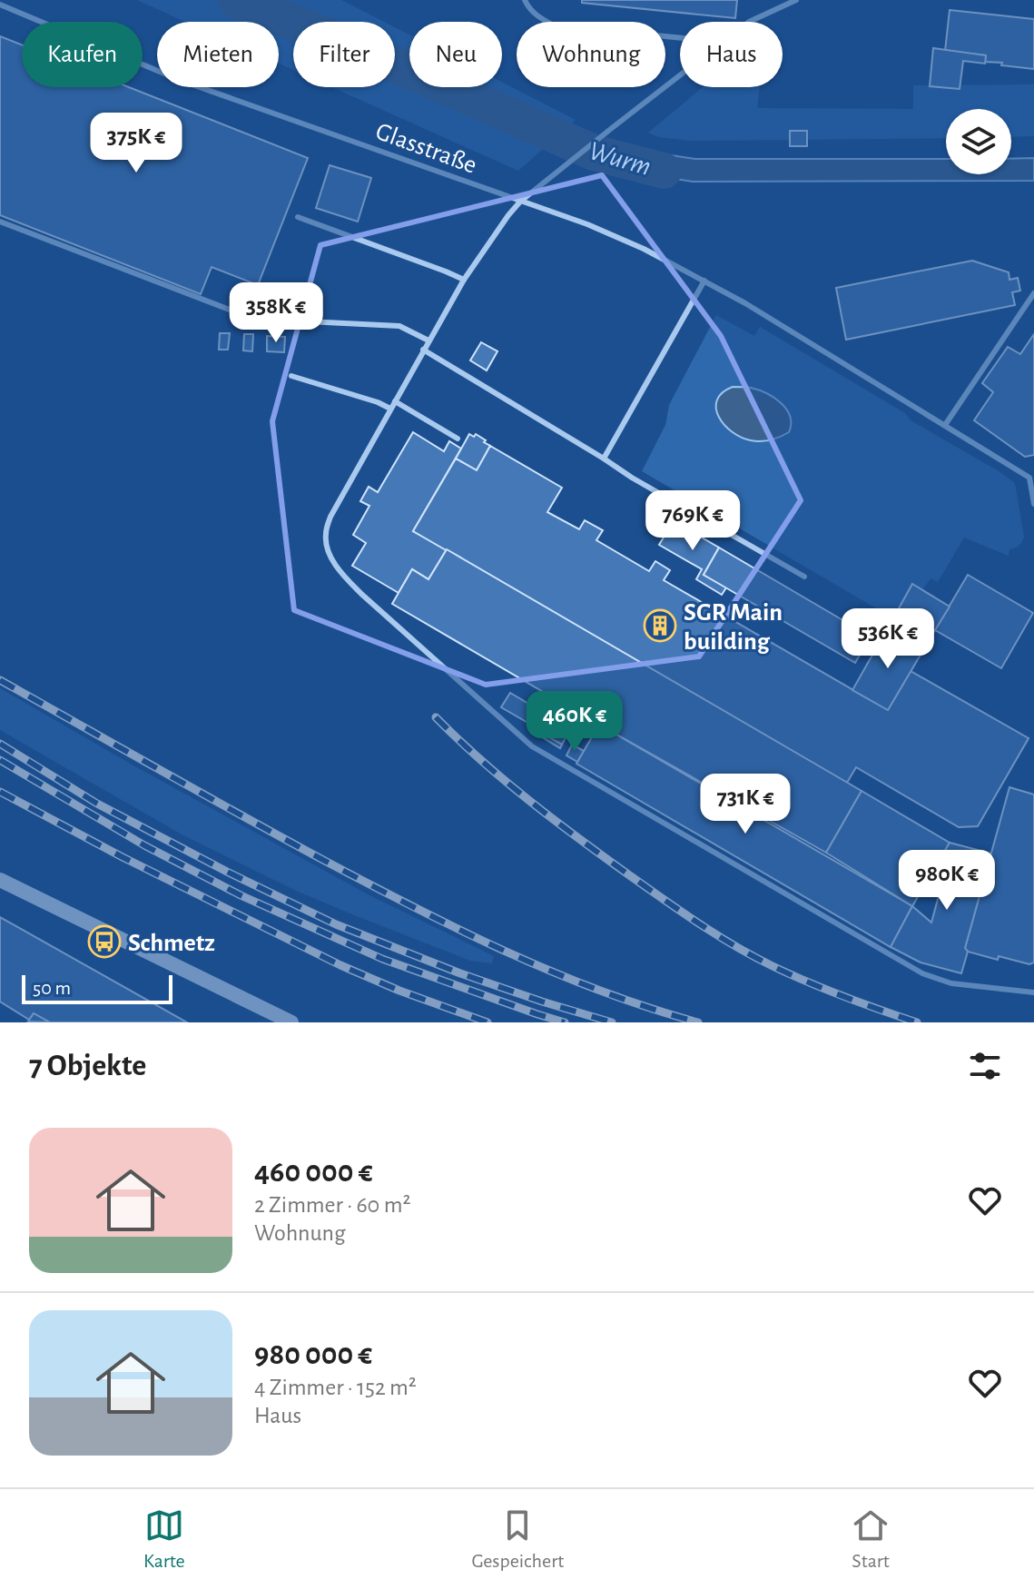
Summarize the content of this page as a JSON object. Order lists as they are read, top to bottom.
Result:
{
  "streets": {
    "lane": ["Glasstraße"]
  },
  "water": ["Wurm"],
  "places": {
    "building": ["SGR Main building"],
    "bus stop": ["Schmetz"]
  },
  "scale_bar": "50 m",
  "page": {
    "chip": [
      "Kaufen",
      "Mieten",
      "Filter",
      "Neu",
      "Wohnung",
      "Haus"
    ],
    "price": [
      "375K €",
      "358K €",
      "769K €",
      "536K €",
      "460K €",
      "731K €",
      "980K €"
    ],
    "scale": "50 m",
    "heading": "7 Objekte",
    "list": [
      {
        "name": "460 000 €",
        "note": "2 Zimmer · 60 m² · Wohnung"
      },
      {
        "name": "980 000 €",
        "note": "4 Zimmer · 152 m² · Haus"
      }
    ],
    "tabs": ["Karte", "Gespeichert", "Start"]
  }
}
